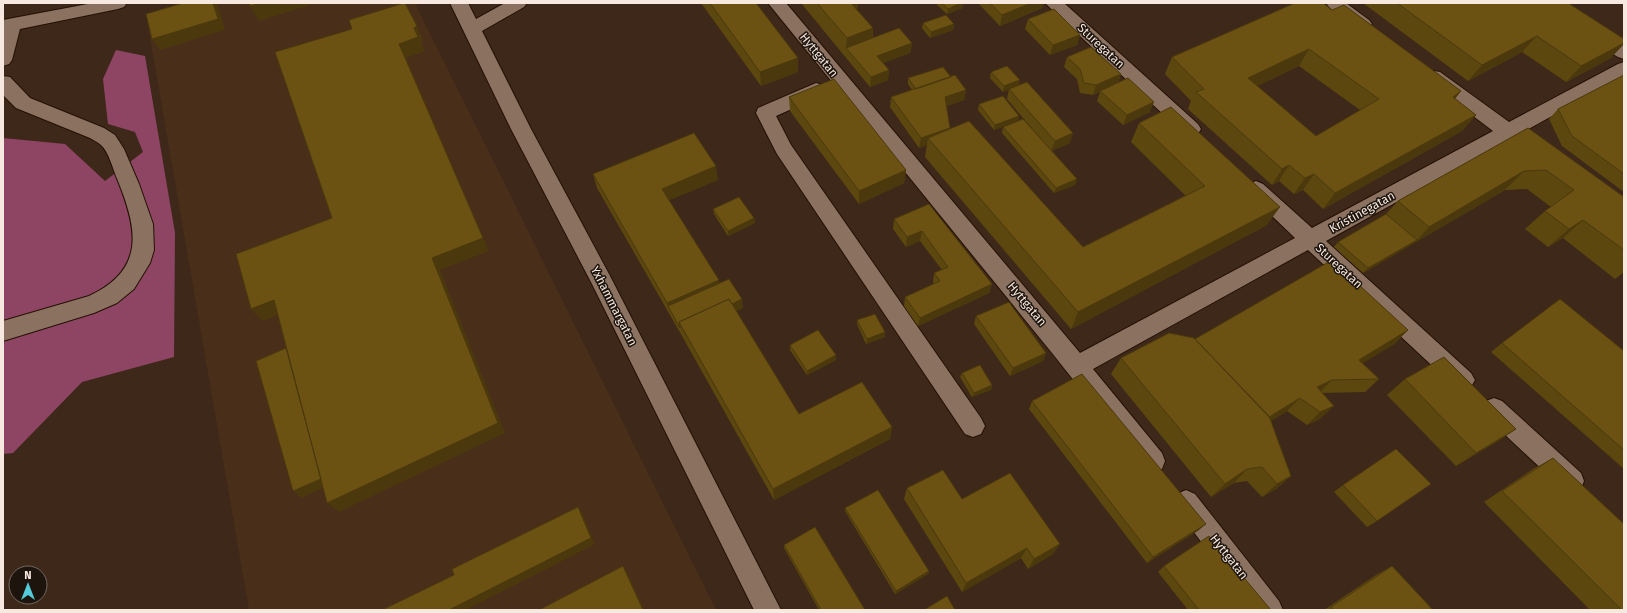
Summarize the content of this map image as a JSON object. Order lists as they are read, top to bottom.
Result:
{
  "streets": {
    "street": [
      "Sturegatan",
      "Hyttgatan",
      "Kristinegatan",
      "Yxhammargatan"
    ]
  },
  "crossings": [
    ["Sturegatan", "Kristinegatan"],
    ["Hyttgatan", "Kristinegatan"]
  ],
  "north": "top"
}
